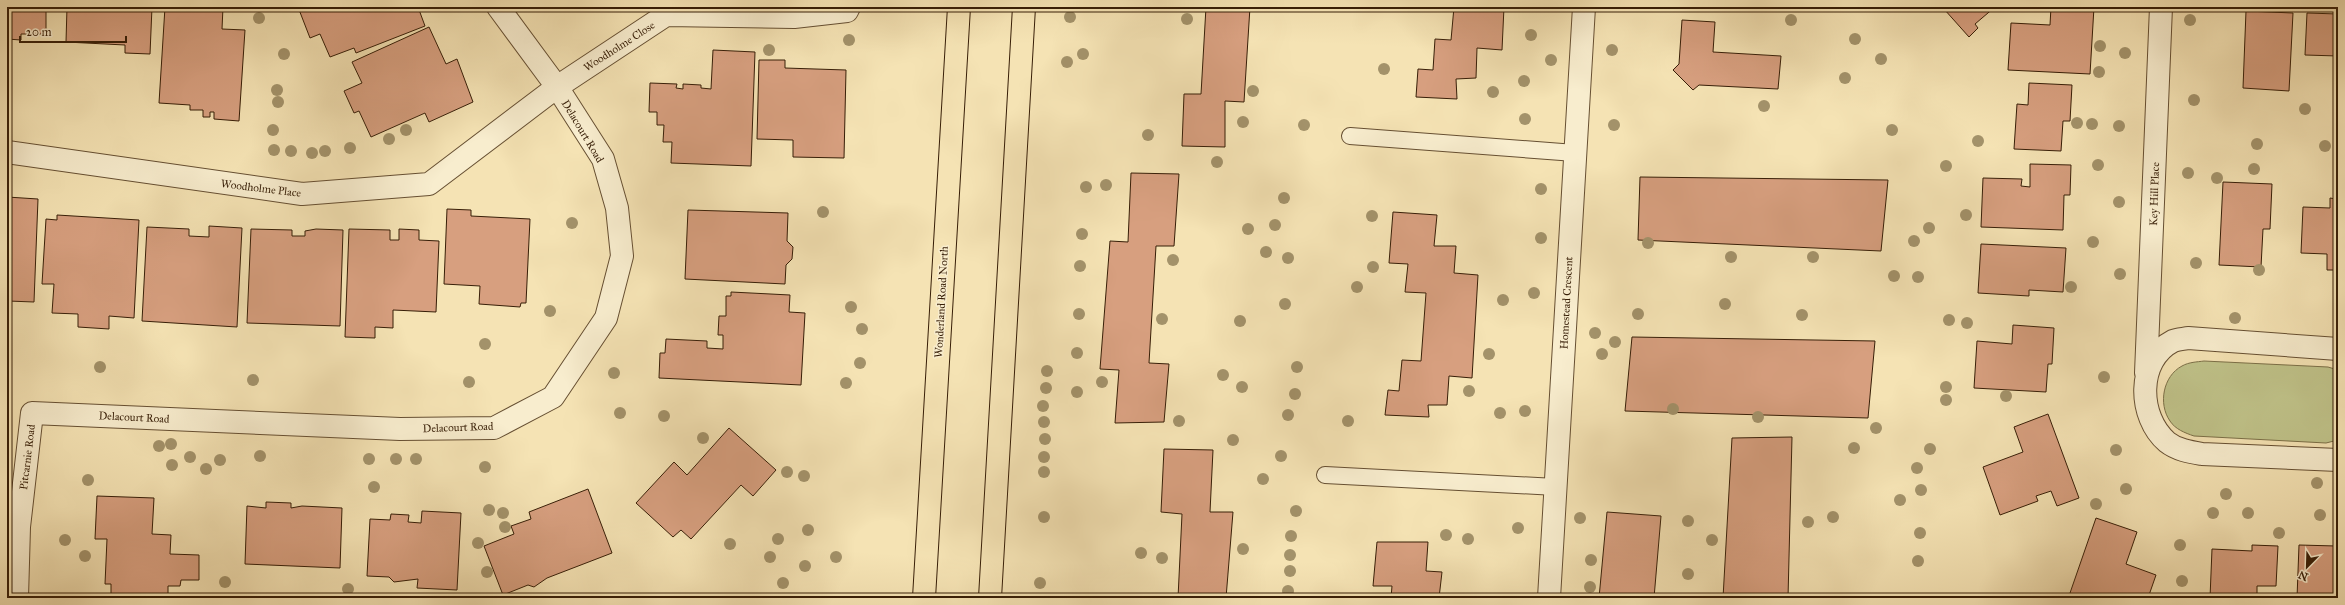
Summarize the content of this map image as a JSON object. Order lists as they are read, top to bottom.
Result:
{
  "streets": {
    "main road": ["Wonderland Road North"],
    "street": [
      "Woodholme Close",
      "Delacourt Road",
      "Woodholme Place",
      "Key Hill Place",
      "Homestead Crescent",
      "Pitcarnie Road"
    ]
  },
  "crossings": [
    ["Woodholme Close", "Delacourt Road"],
    ["Woodholme Close", "Woodholme Place"],
    ["Delacourt Road", "Woodholme Place"],
    ["Delacourt Road", "Pitcarnie Road"]
  ],
  "scale_bar": "20 m",
  "north": "bottom left"
}
